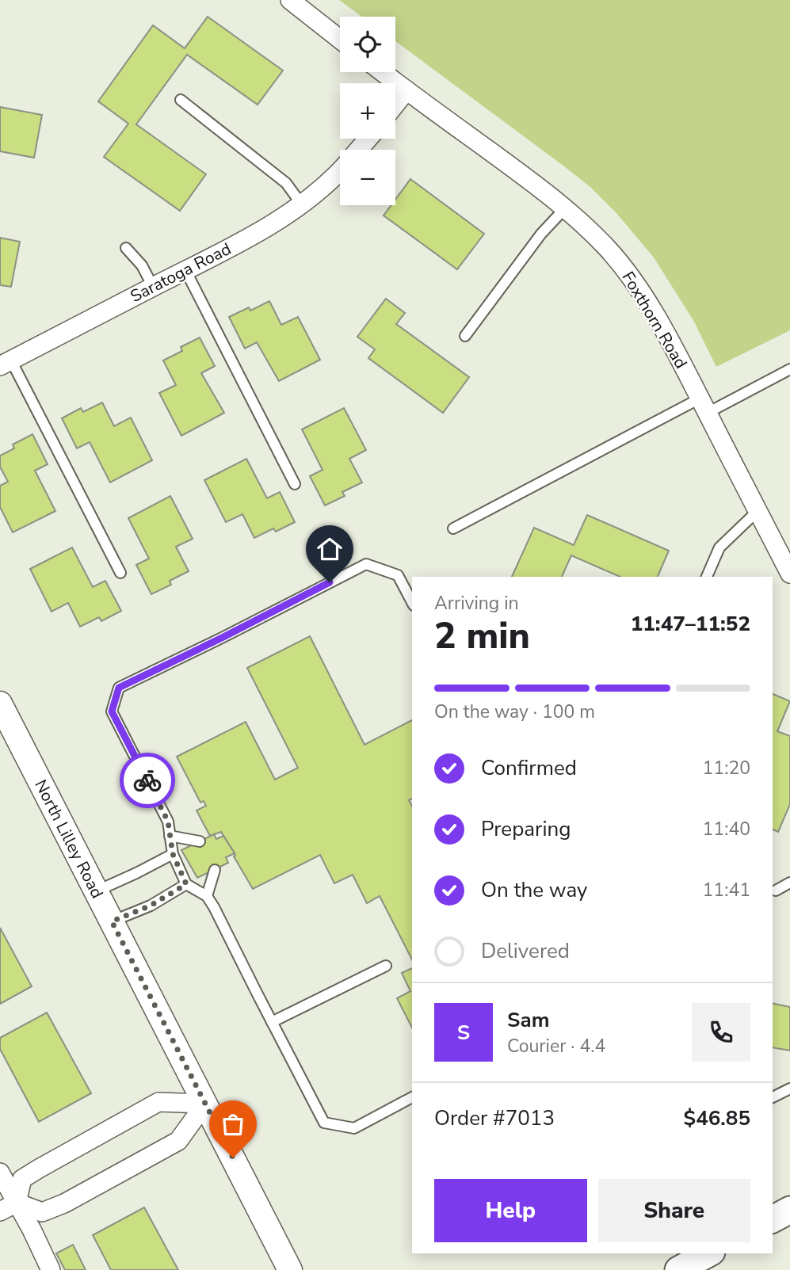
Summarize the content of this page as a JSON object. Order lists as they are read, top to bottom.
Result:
{
  "streets": {
    "street": ["Saratoga Road", "Foxthorn Road", "North Lilley Road"]
  },
  "page": {
    "map_buttons": ["+", "−"],
    "heading": ["2 min", "Arriving in", "11:47–11:52"],
    "panel": [
      "Sam",
      "Courier · 4.4",
      "Order #7013",
      "$46.85"
    ],
    "bar": "On the way · 100 m",
    "list": [
      ["Confirmed", "11:20"],
      ["Preparing", "11:40"],
      ["On the way", "11:41"],
      "Delivered"
    ],
    "round": "S",
    "buttons": ["Help", "Share"]
  }
}
